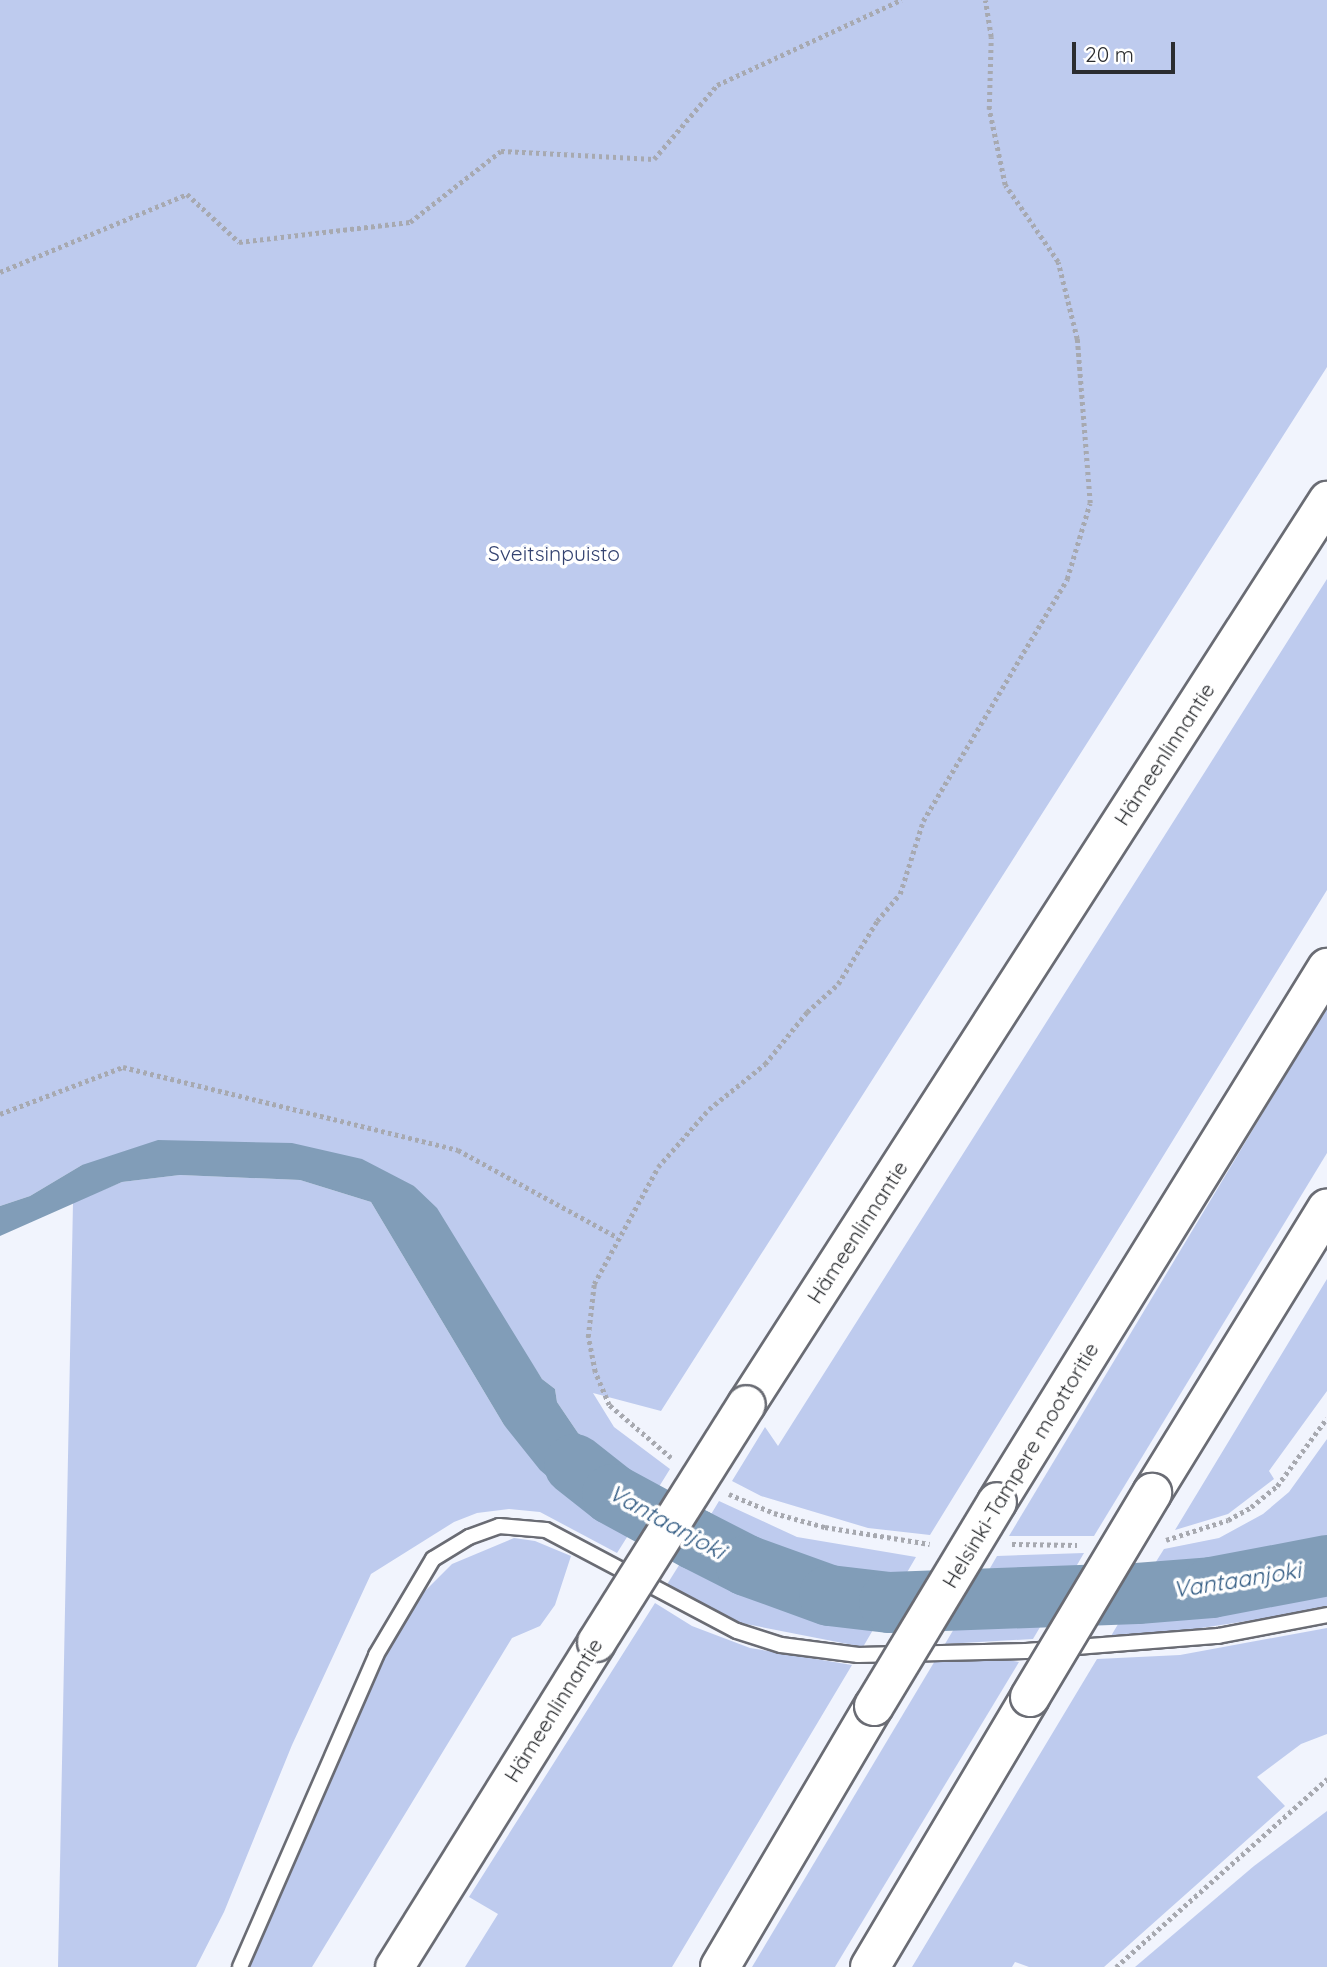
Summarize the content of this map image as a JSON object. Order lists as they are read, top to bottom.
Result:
{
  "streets": {
    "highway": ["Helsinki-Tampere moottoritie"],
    "main road": ["Hämeenlinnantie"]
  },
  "water": ["Vantaanjoki"],
  "parks": ["Sveitsinpuisto"],
  "scale_bar": "20 m"
}
